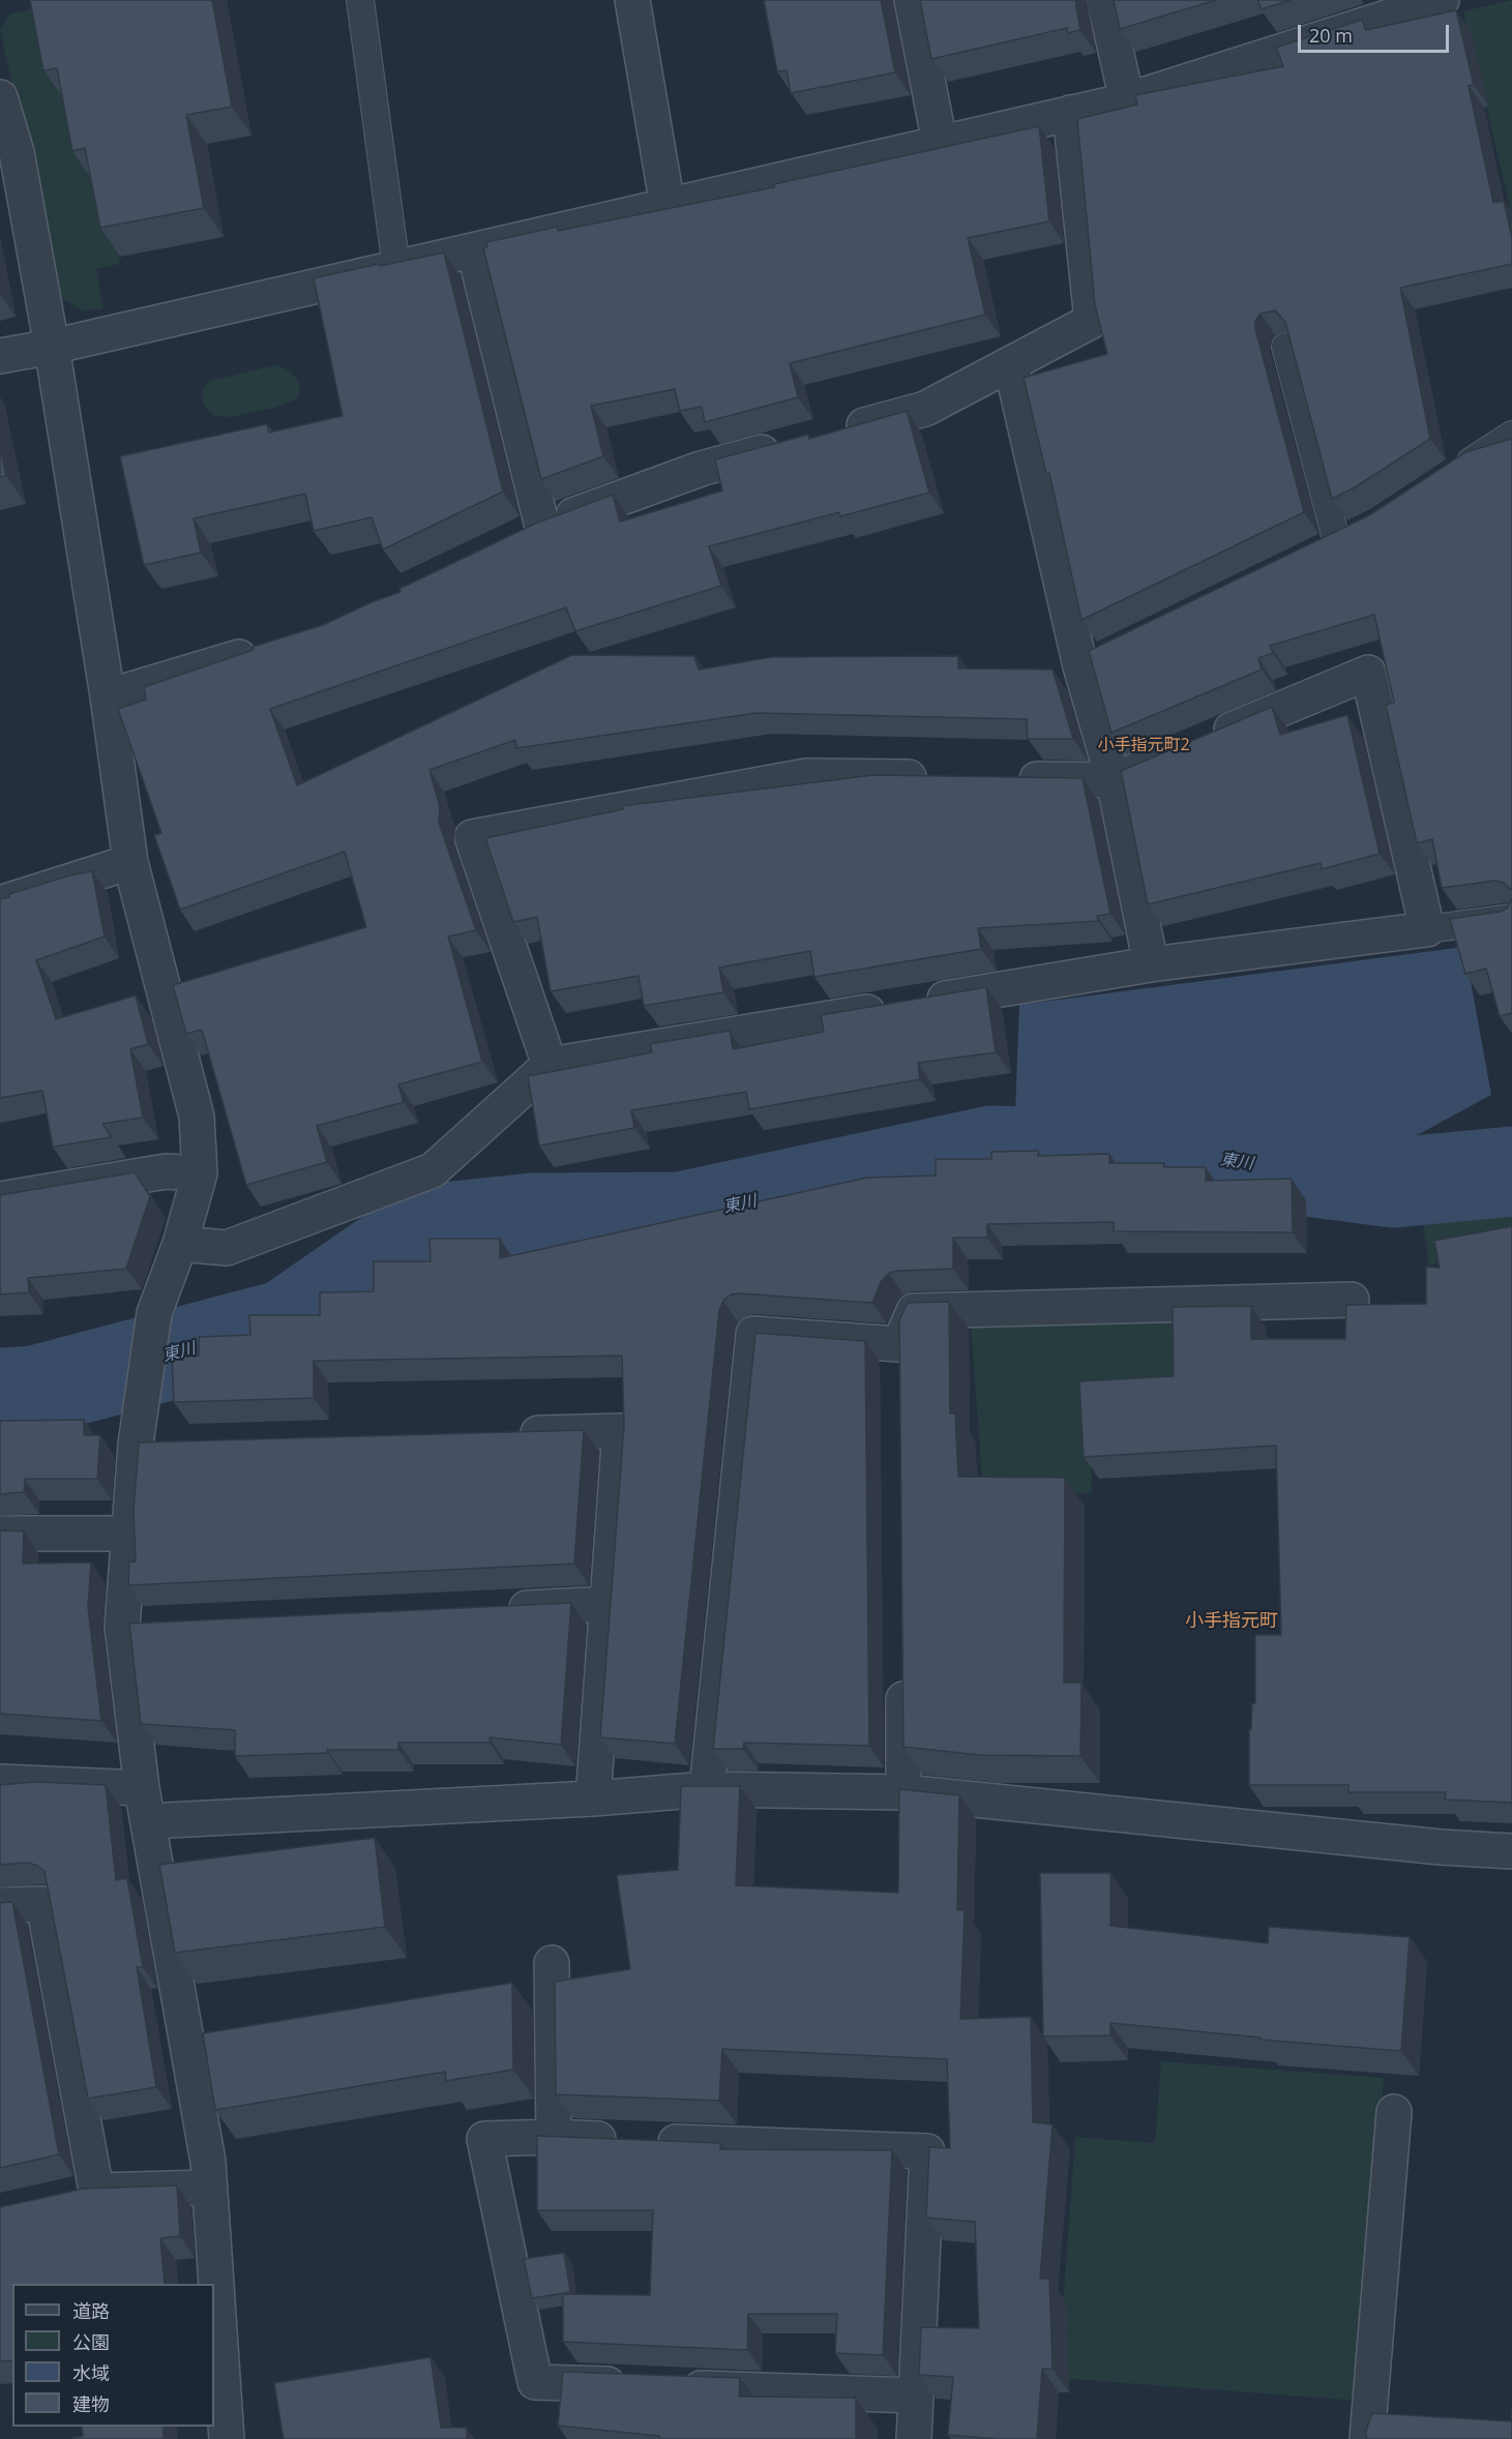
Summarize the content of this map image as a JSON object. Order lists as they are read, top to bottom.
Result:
{
  "districts": ["小手指元町2", "小手指元町"],
  "water": ["東川"],
  "legend": [
    "道路",
    "公園",
    "水域",
    "建物"
  ],
  "scale_bar": "20 m"
}
